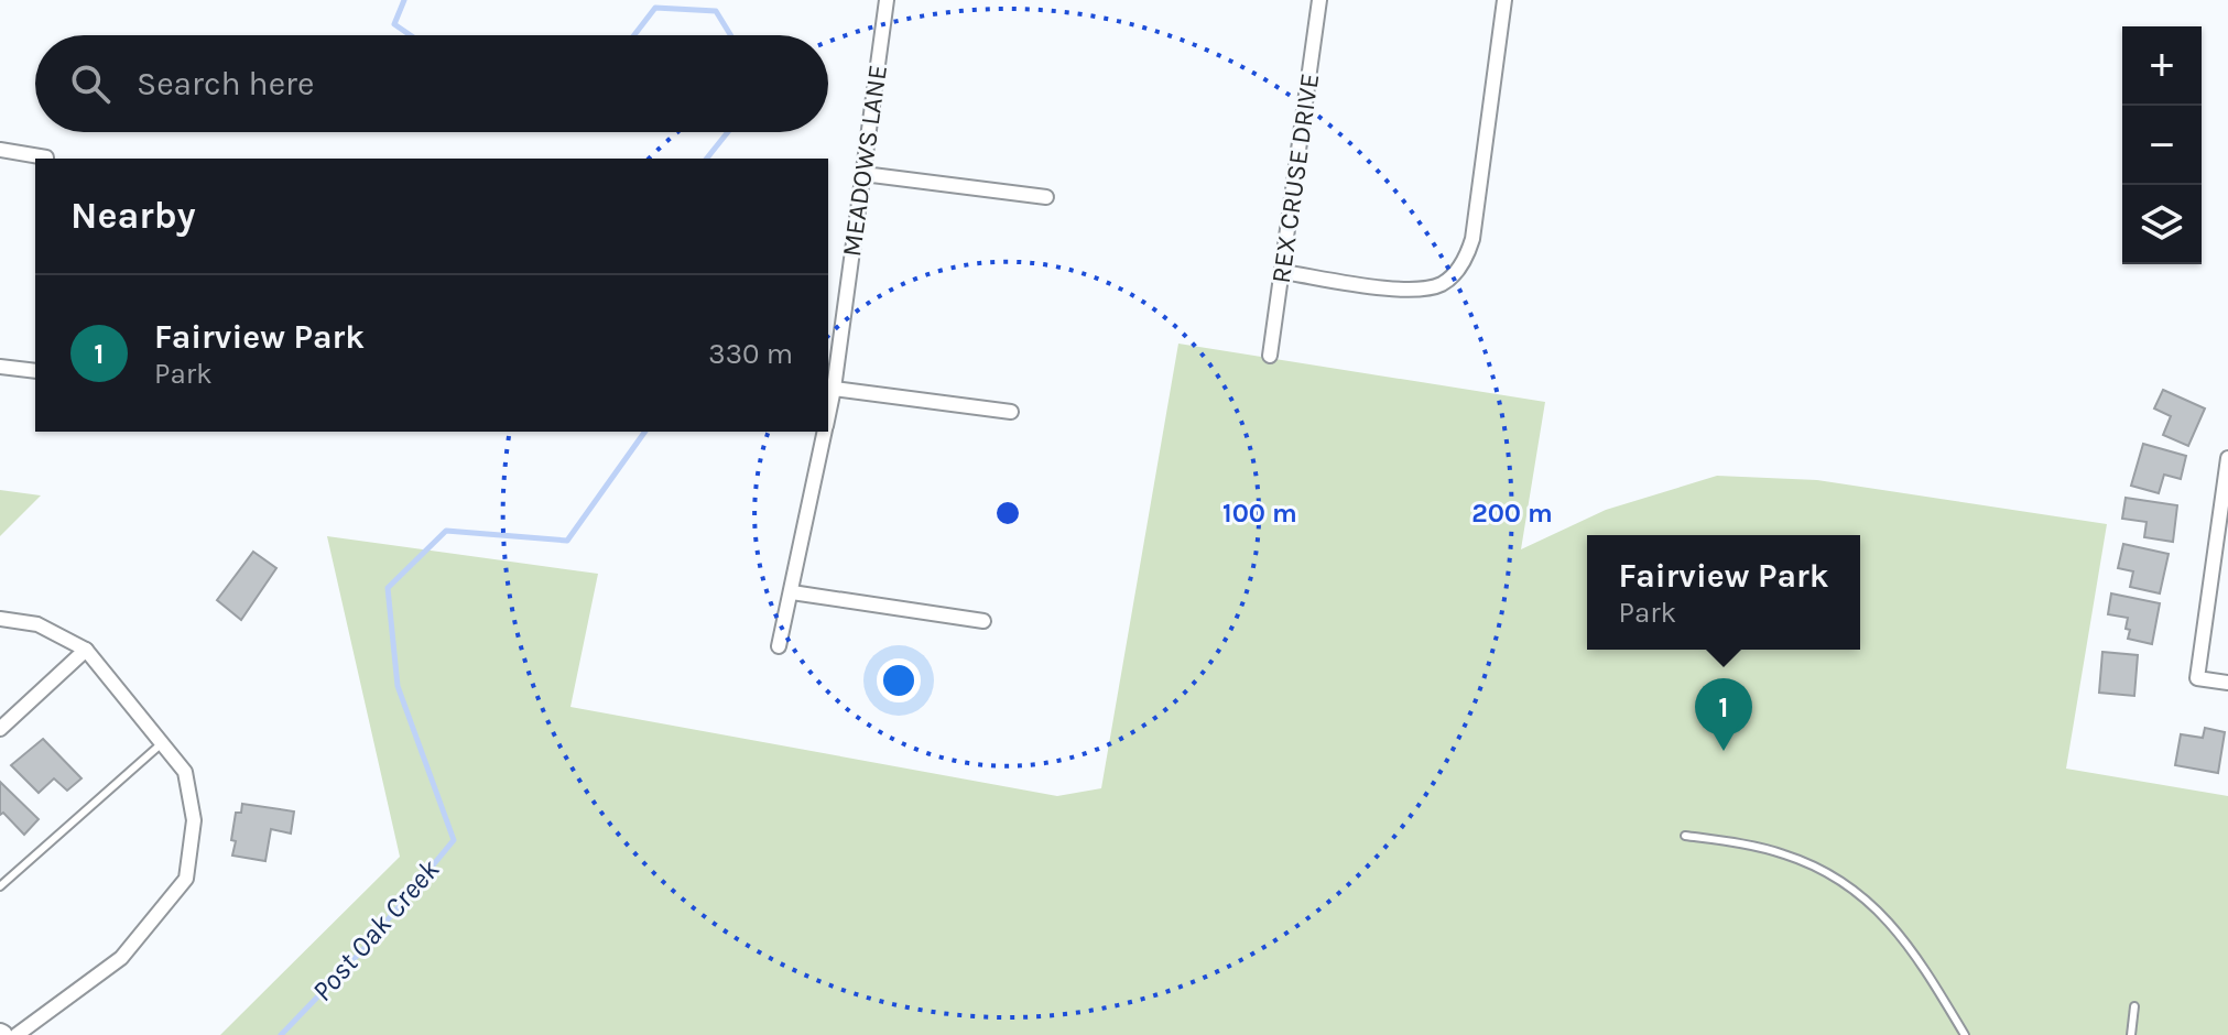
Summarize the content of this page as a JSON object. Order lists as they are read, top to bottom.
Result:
{
  "streets": {
    "street": ["MEADOWS LANE", "REX CRUSE DRIVE"]
  },
  "water": ["Post Oak Creek"],
  "page": {
    "map_buttons": ["+", "−"],
    "search": "Search here",
    "heading": "Nearby",
    "list": [
      {
        "mark": "1",
        "name": "Fairview Park",
        "note": "Park",
        "value": "330 m"
      }
    ],
    "popup": ["Fairview Park", "Park"],
    "pins": "1"
  },
  "rings": ["100 m", "200 m"]
}
